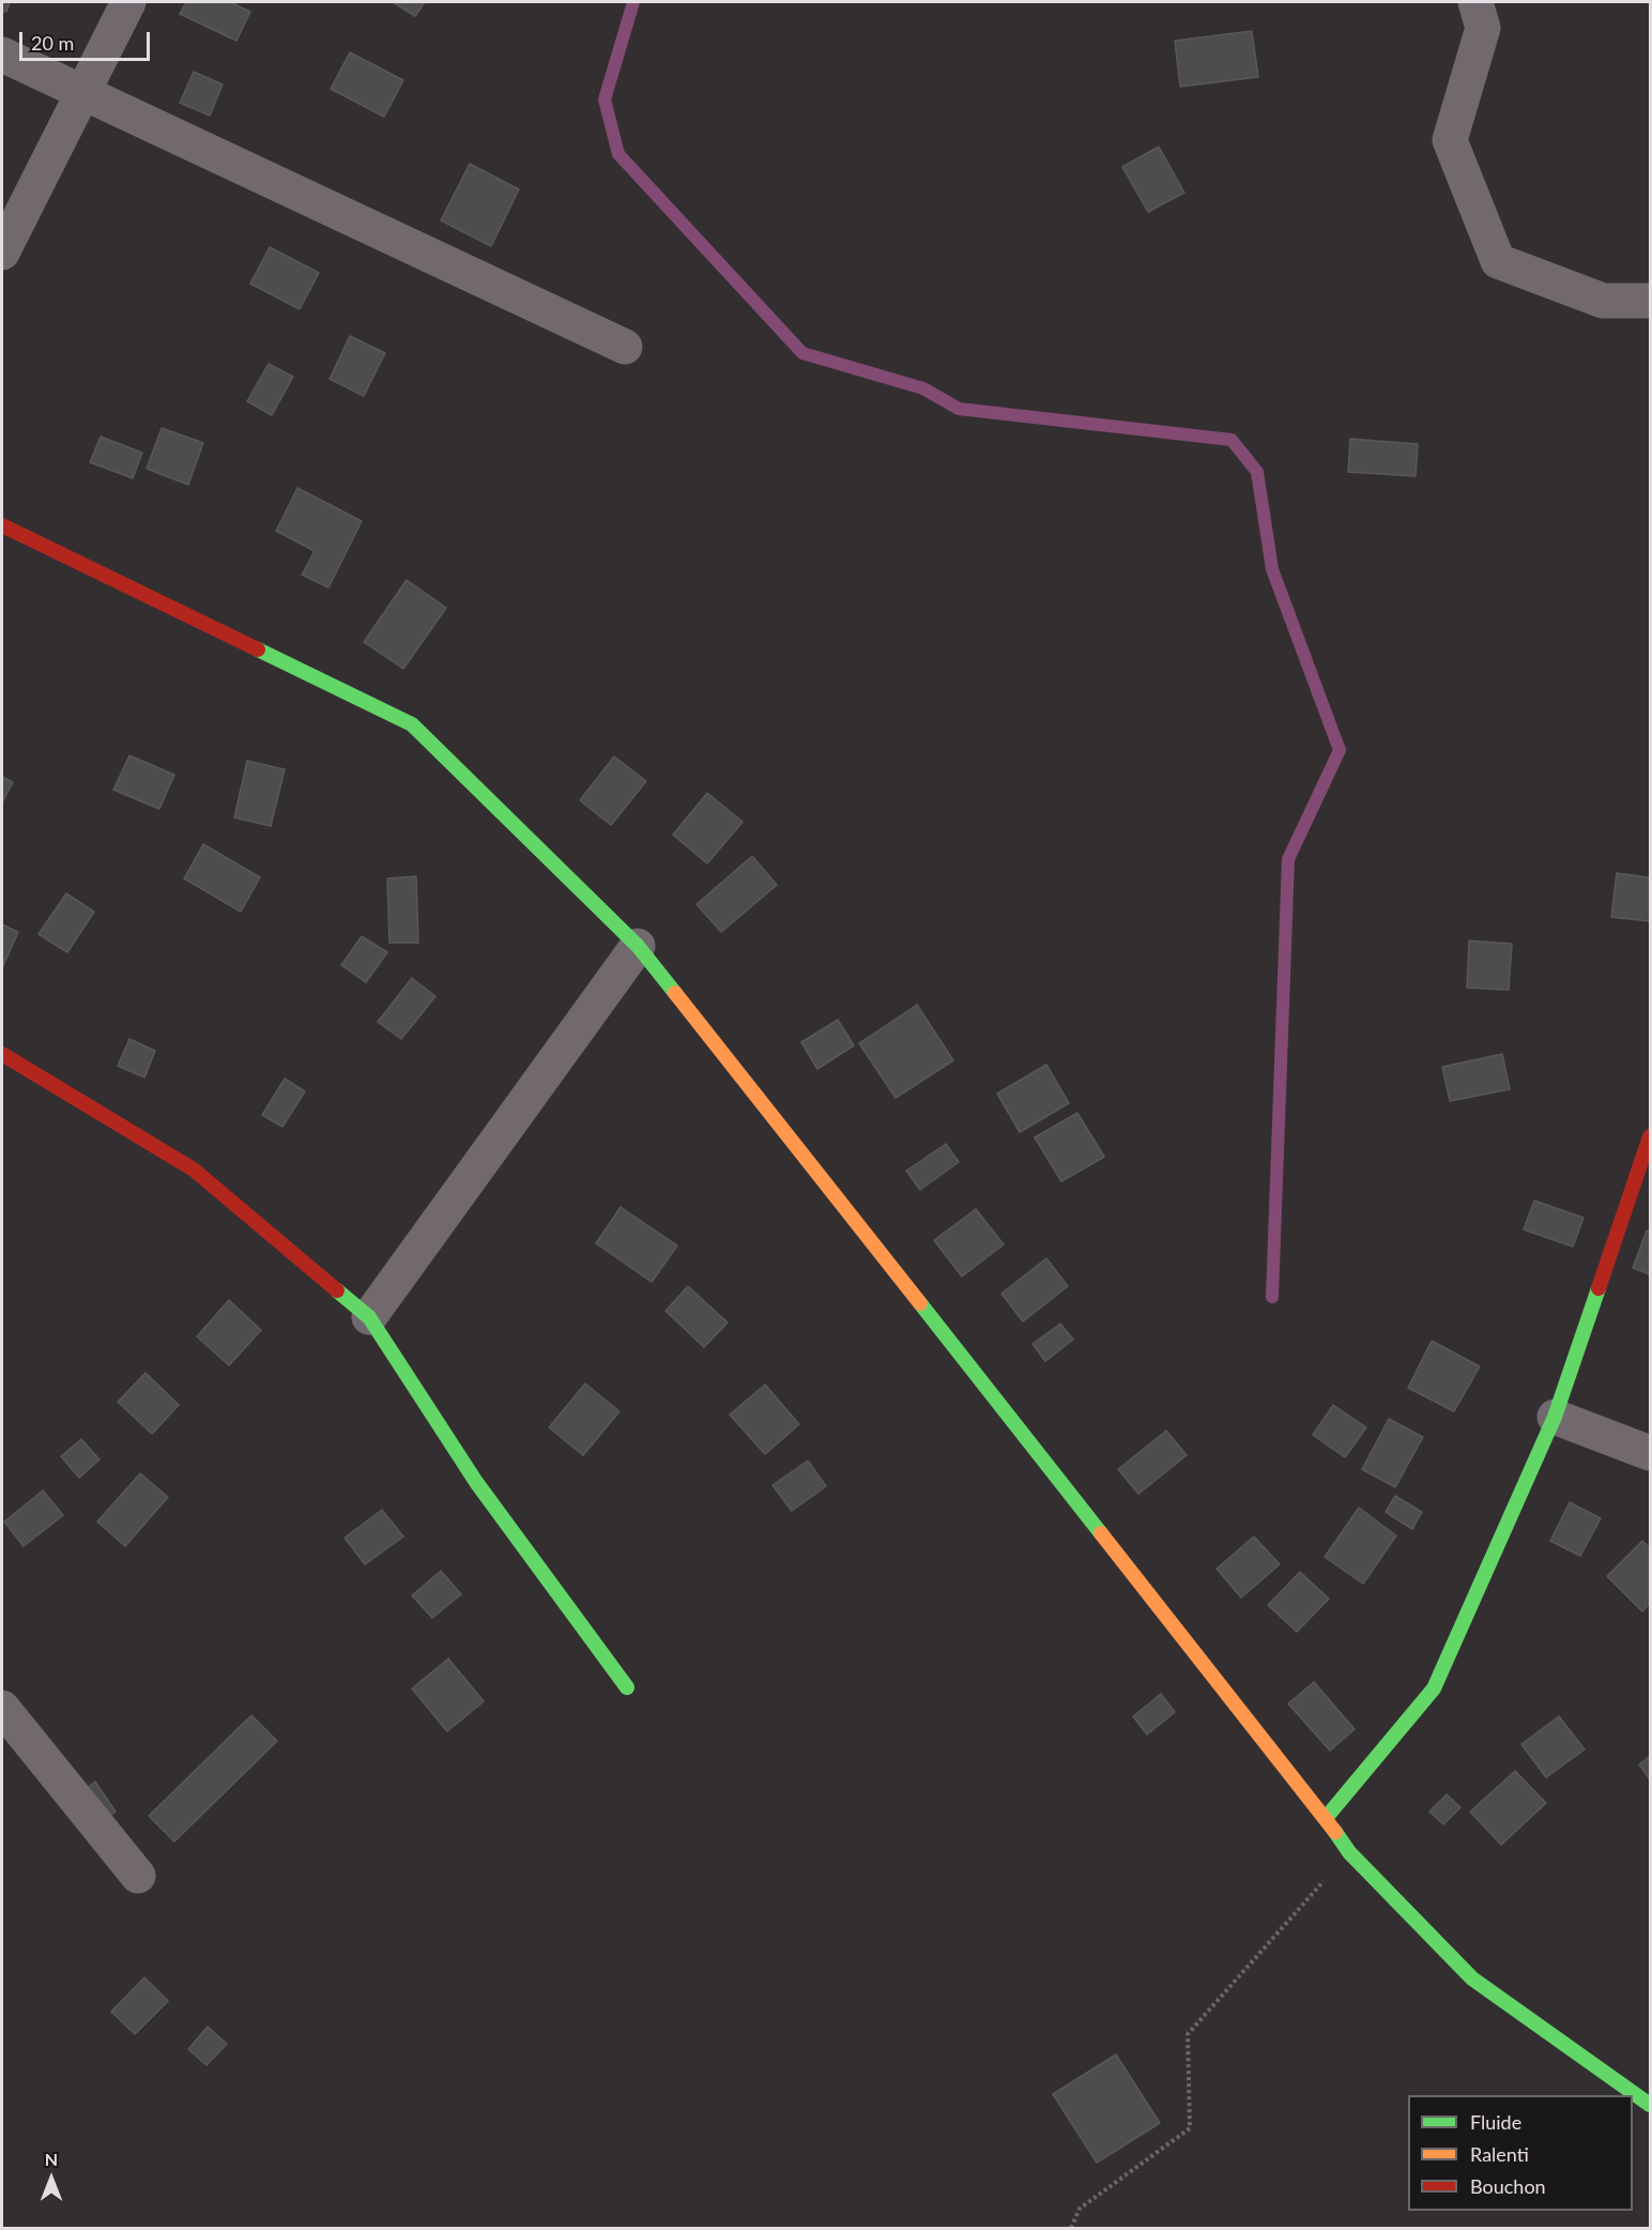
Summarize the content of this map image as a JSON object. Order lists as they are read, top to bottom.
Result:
{
  "legend": ["Fluide", "Ralenti", "Bouchon"],
  "scale_bar": "20 m",
  "north": "top"
}
